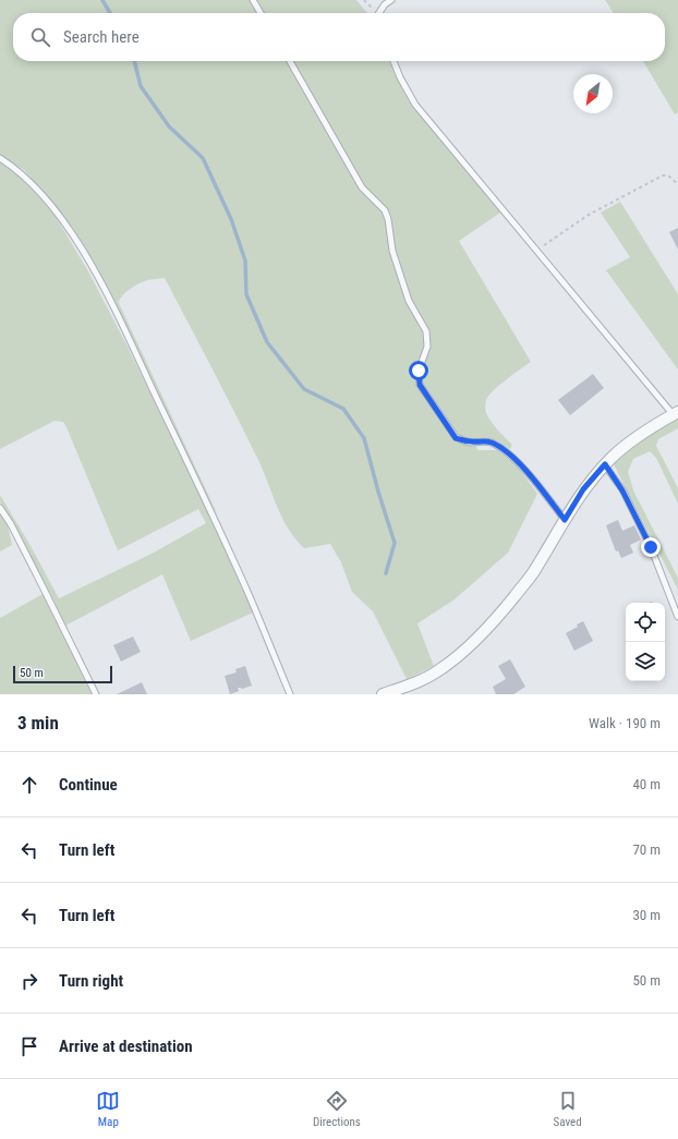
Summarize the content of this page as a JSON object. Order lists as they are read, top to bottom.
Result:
{
  "scale_bar": "50 m",
  "north": "bottom left",
  "page": {
    "search": "Search here",
    "scale": "50 m",
    "heading": ["3 min", "Walk · 190 m"],
    "list": [
      ["Continue", "40 m"],
      ["Turn left", "70 m"],
      ["Turn left", "30 m"],
      ["Turn right", "50 m"],
      "Arrive at destination"
    ],
    "nav": ["Map", "Directions", "Saved"]
  }
}
